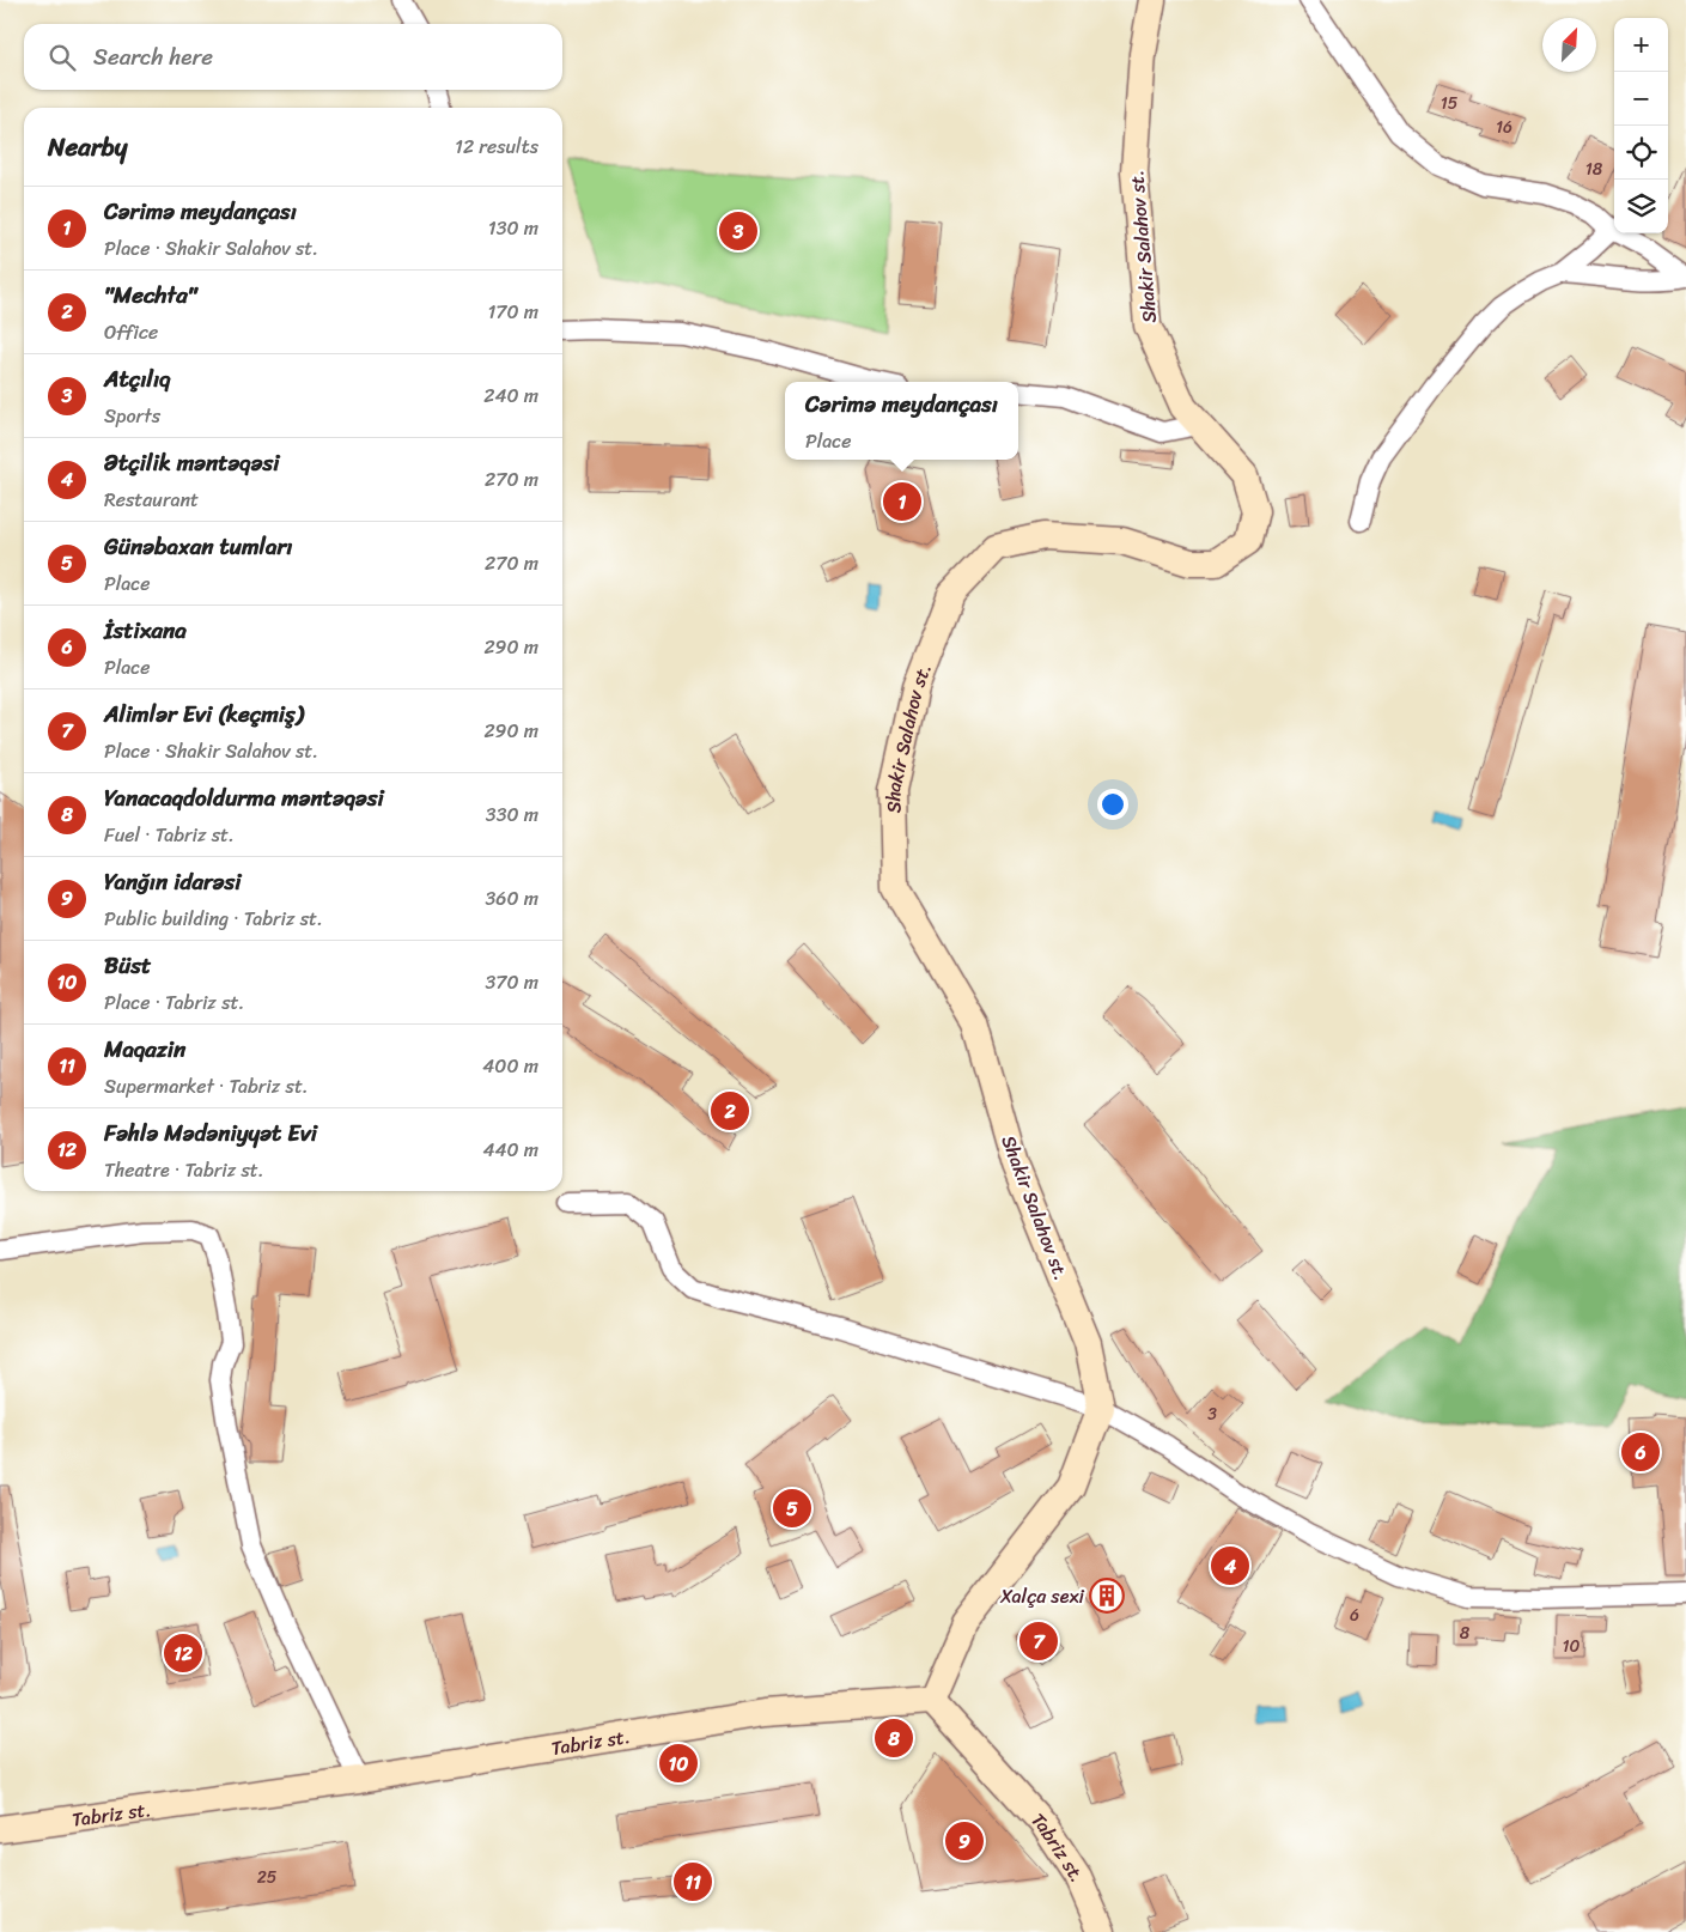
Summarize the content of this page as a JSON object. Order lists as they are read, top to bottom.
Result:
{
  "streets": {
    "street": ["Shakir Salahov st.", "Tabriz st."]
  },
  "places": {
    "building": ["Xalça sexi"]
  },
  "house_numbers": [
    "15",
    "16",
    "18",
    "3",
    "6",
    "8",
    "10",
    "25"
  ],
  "north": "top right",
  "page": {
    "map_buttons": ["+", "−"],
    "search": "Search here",
    "heading": ["Nearby", "12 results"],
    "list": [
      {
        "mark": "1",
        "name": "Cərimə meydançası",
        "note": "Place · Shakir Salahov st.",
        "value": "130 m"
      },
      {
        "mark": "2",
        "name": "\"Mechta\"",
        "note": "Office",
        "value": "170 m"
      },
      {
        "mark": "3",
        "name": "Atçılıq",
        "note": "Sports",
        "value": "240 m"
      },
      {
        "mark": "4",
        "name": "Ətçilik məntəqəsi",
        "note": "Restaurant",
        "value": "270 m"
      },
      {
        "mark": "5",
        "name": "Günəbaxan tumları",
        "note": "Place",
        "value": "270 m"
      },
      {
        "mark": "6",
        "name": "İstixana",
        "note": "Place",
        "value": "290 m"
      },
      {
        "mark": "7",
        "name": "Alimlər Evi (keçmiş)",
        "note": "Place · Shakir Salahov st.",
        "value": "290 m"
      },
      {
        "mark": "8",
        "name": "Yanacaqdoldurma məntəqəsi",
        "note": "Fuel · Tabriz st.",
        "value": "330 m"
      },
      {
        "mark": "9",
        "name": "Yanğın idarəsi",
        "note": "Public building · Tabriz st.",
        "value": "360 m"
      },
      {
        "mark": "10",
        "name": "Büst",
        "note": "Place · Tabriz st.",
        "value": "370 m"
      },
      {
        "mark": "11",
        "name": "Maqazin",
        "note": "Supermarket · Tabriz st.",
        "value": "400 m"
      },
      {
        "mark": "12",
        "name": "Fəhlə Mədəniyyət Evi",
        "note": "Theatre · Tabriz st.",
        "value": "440 m"
      }
    ],
    "pins": [
      "3",
      "1",
      "2",
      "6",
      "5",
      "4",
      "7",
      "12",
      "8",
      "10",
      "9",
      "11"
    ],
    "popup": ["Cərimə meydançası", "Place"]
  }
}
